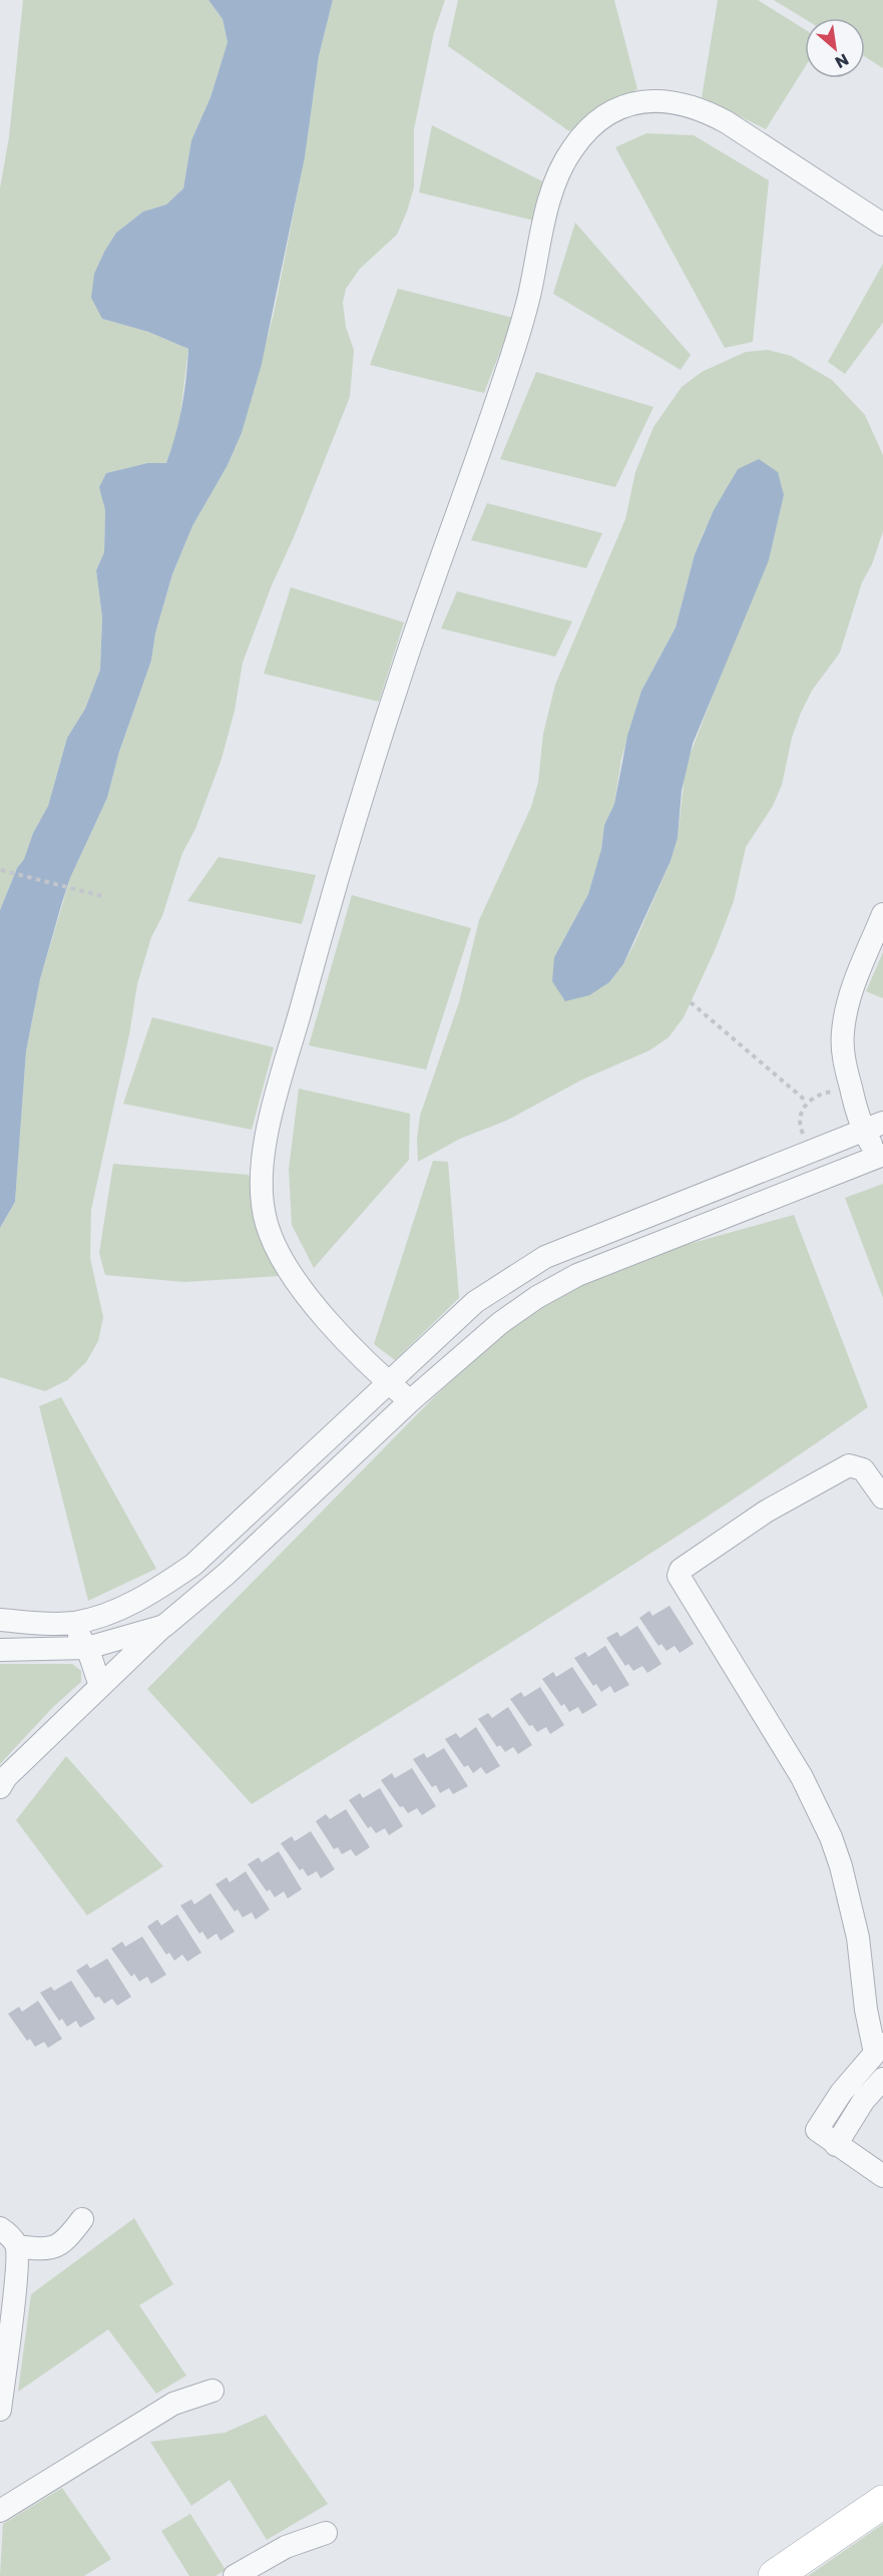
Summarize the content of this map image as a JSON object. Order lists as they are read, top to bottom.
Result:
{
  "north": "bottom right"
}
